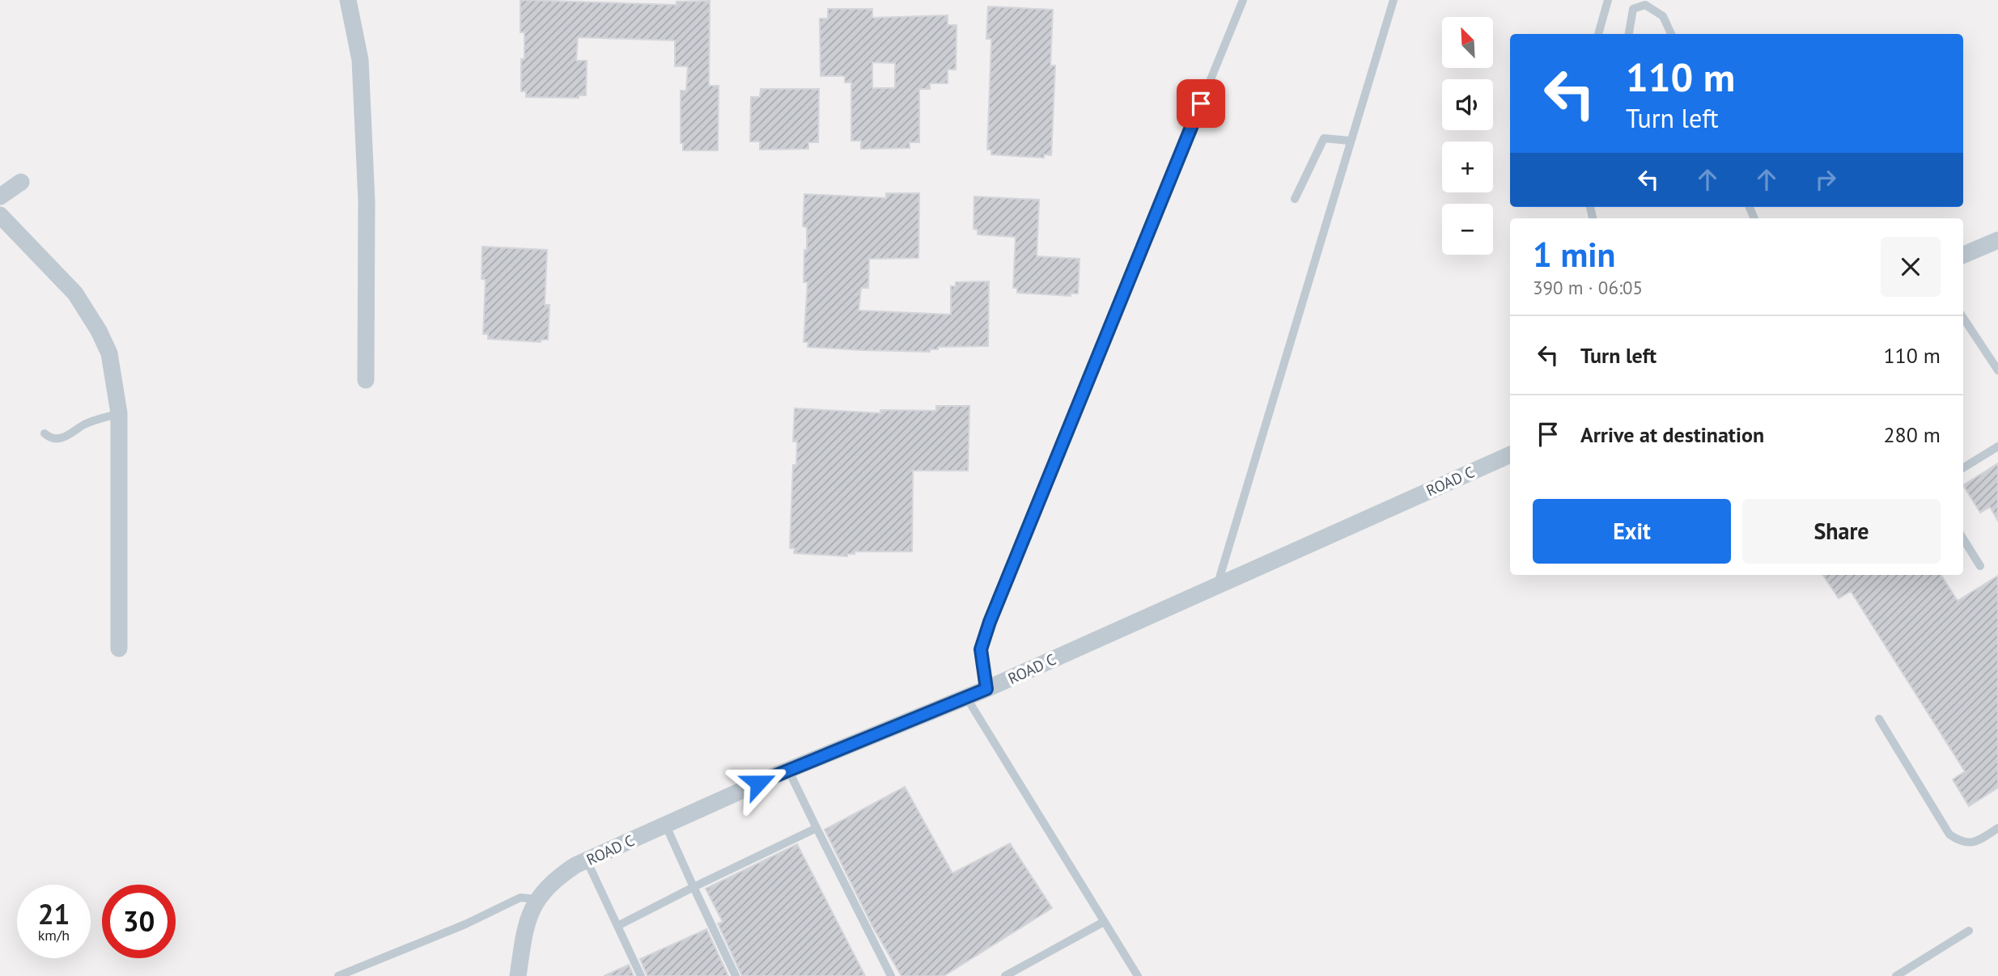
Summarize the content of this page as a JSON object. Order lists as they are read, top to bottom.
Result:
{
  "streets": {
    "street": ["ROAD C"]
  },
  "north": "top left",
  "page": {
    "map_buttons": ["+", "−"],
    "turn": ["110 m", "Turn left"],
    "heading": ["1 min", "390 m · 06:05"],
    "list": [
      {
        "name": "Turn left",
        "value": "110 m"
      },
      {
        "name": "Arrive at destination",
        "value": "280 m"
      }
    ],
    "buttons": ["Exit", "Share"],
    "speed": "21 km/h",
    "limit": "30"
  }
}
